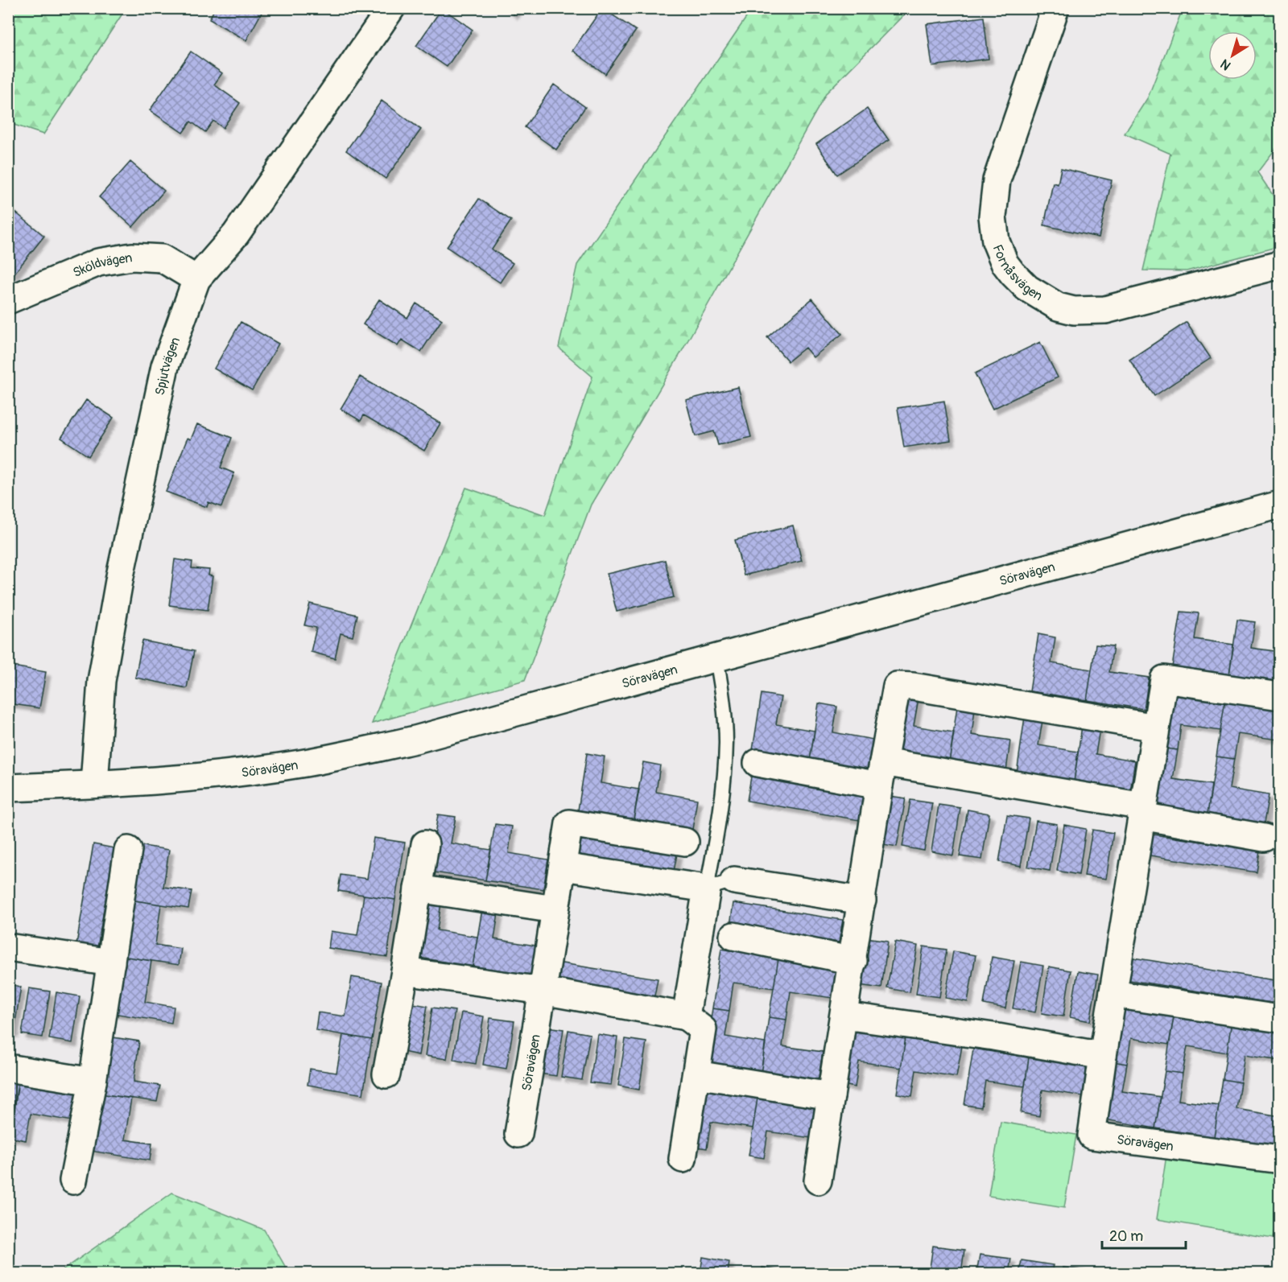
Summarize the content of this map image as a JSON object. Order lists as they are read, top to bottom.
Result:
{
  "streets": {
    "street": [
      "Sköldvägen",
      "Fornåsvägen",
      "Spjutvägen",
      "Söravägen"
    ]
  },
  "crossings": [
    ["Sköldvägen", "Spjutvägen"],
    ["Spjutvägen", "Söravägen"]
  ],
  "scale_bar": "20 m",
  "north": "bottom left"
}
